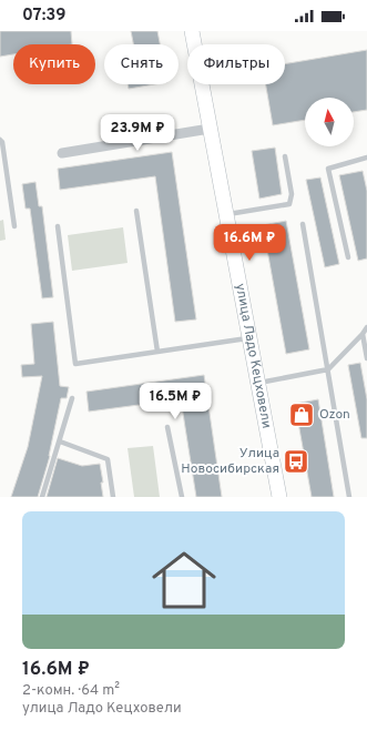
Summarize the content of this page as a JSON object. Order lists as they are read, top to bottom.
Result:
{
  "streets": {
    "main road": ["улица Ладо Кецховели"]
  },
  "places": {
    "shop": ["Ozon"],
    "bus stop": ["Улица Новосибирская"]
  },
  "north": "top",
  "page": {
    "status": "07:39",
    "chip": ["Купить", "Снять", "Фильтры"],
    "price": ["23.9M ₽", "16.6M ₽", "16.5M ₽"],
    "list": [
      {
        "name": "16.6M ₽",
        "note": "2-комн. · 64 m² · улица Ладо Кецховели"
      }
    ]
  }
}
